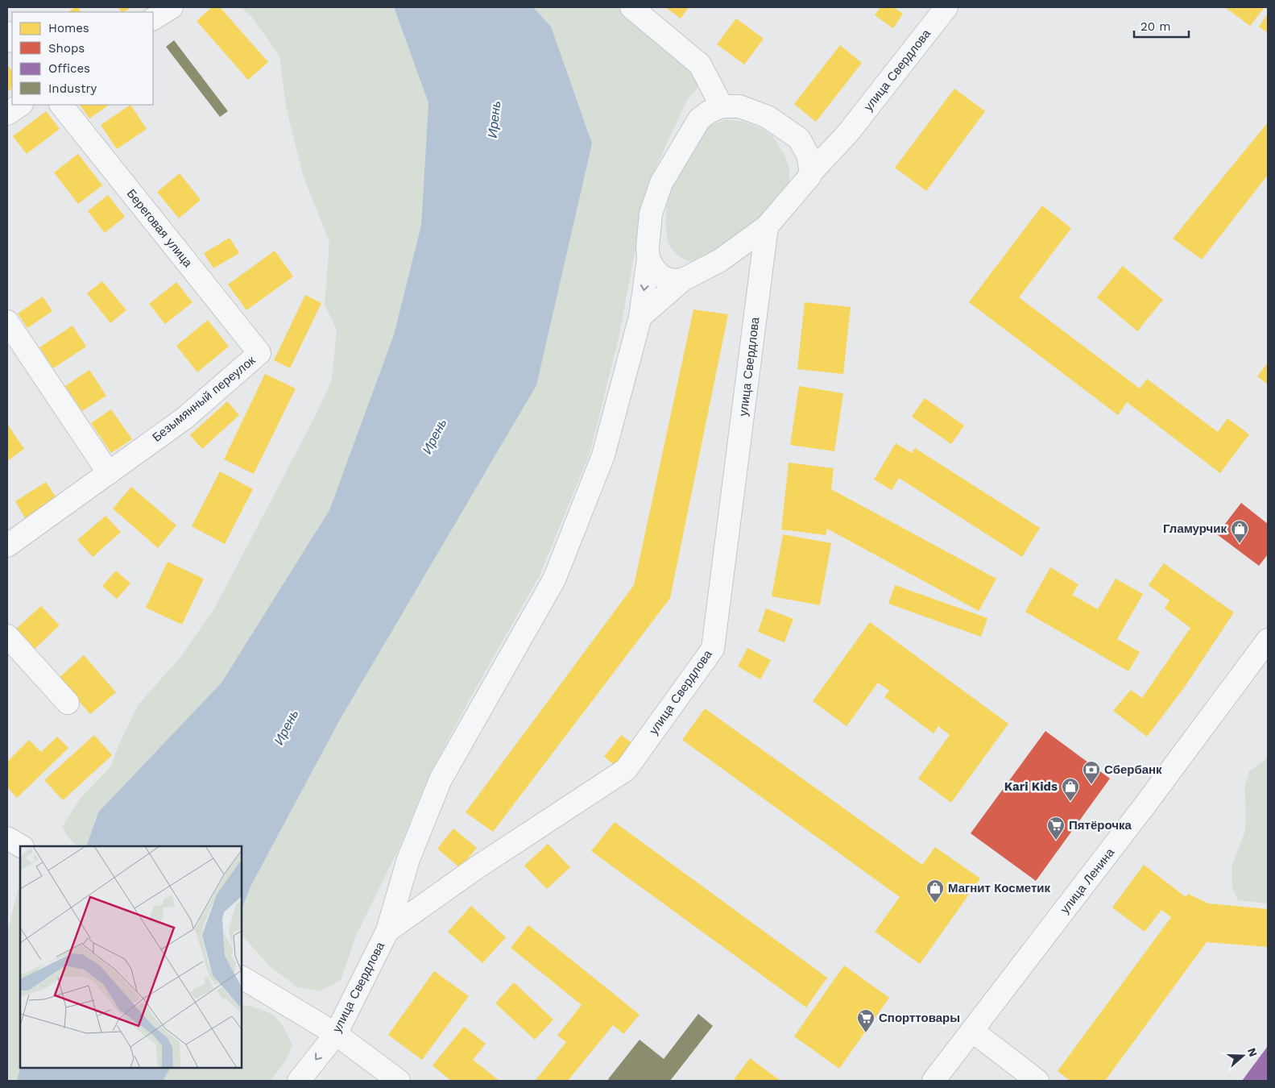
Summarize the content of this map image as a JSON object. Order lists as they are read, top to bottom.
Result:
{
  "streets": {
    "street": [
      "улица Свердлова",
      "Береговая улица",
      "Безымянный переулок",
      "улица Ленина"
    ]
  },
  "crossings": [
    ["Береговая улица", "Безымянный переулок"]
  ],
  "water": ["Ирень"],
  "places": {
    "shop": ["Гламурчик", "Kari Kids", "Магнит Косметик"],
    "bank": ["Сбербанк"],
    "supermarket": ["Пятёрочка", "Спорттовары"]
  },
  "legend": [
    "Homes",
    "Shops",
    "Offices",
    "Industry"
  ],
  "scale_bar": "20 m",
  "north": "right"
}
